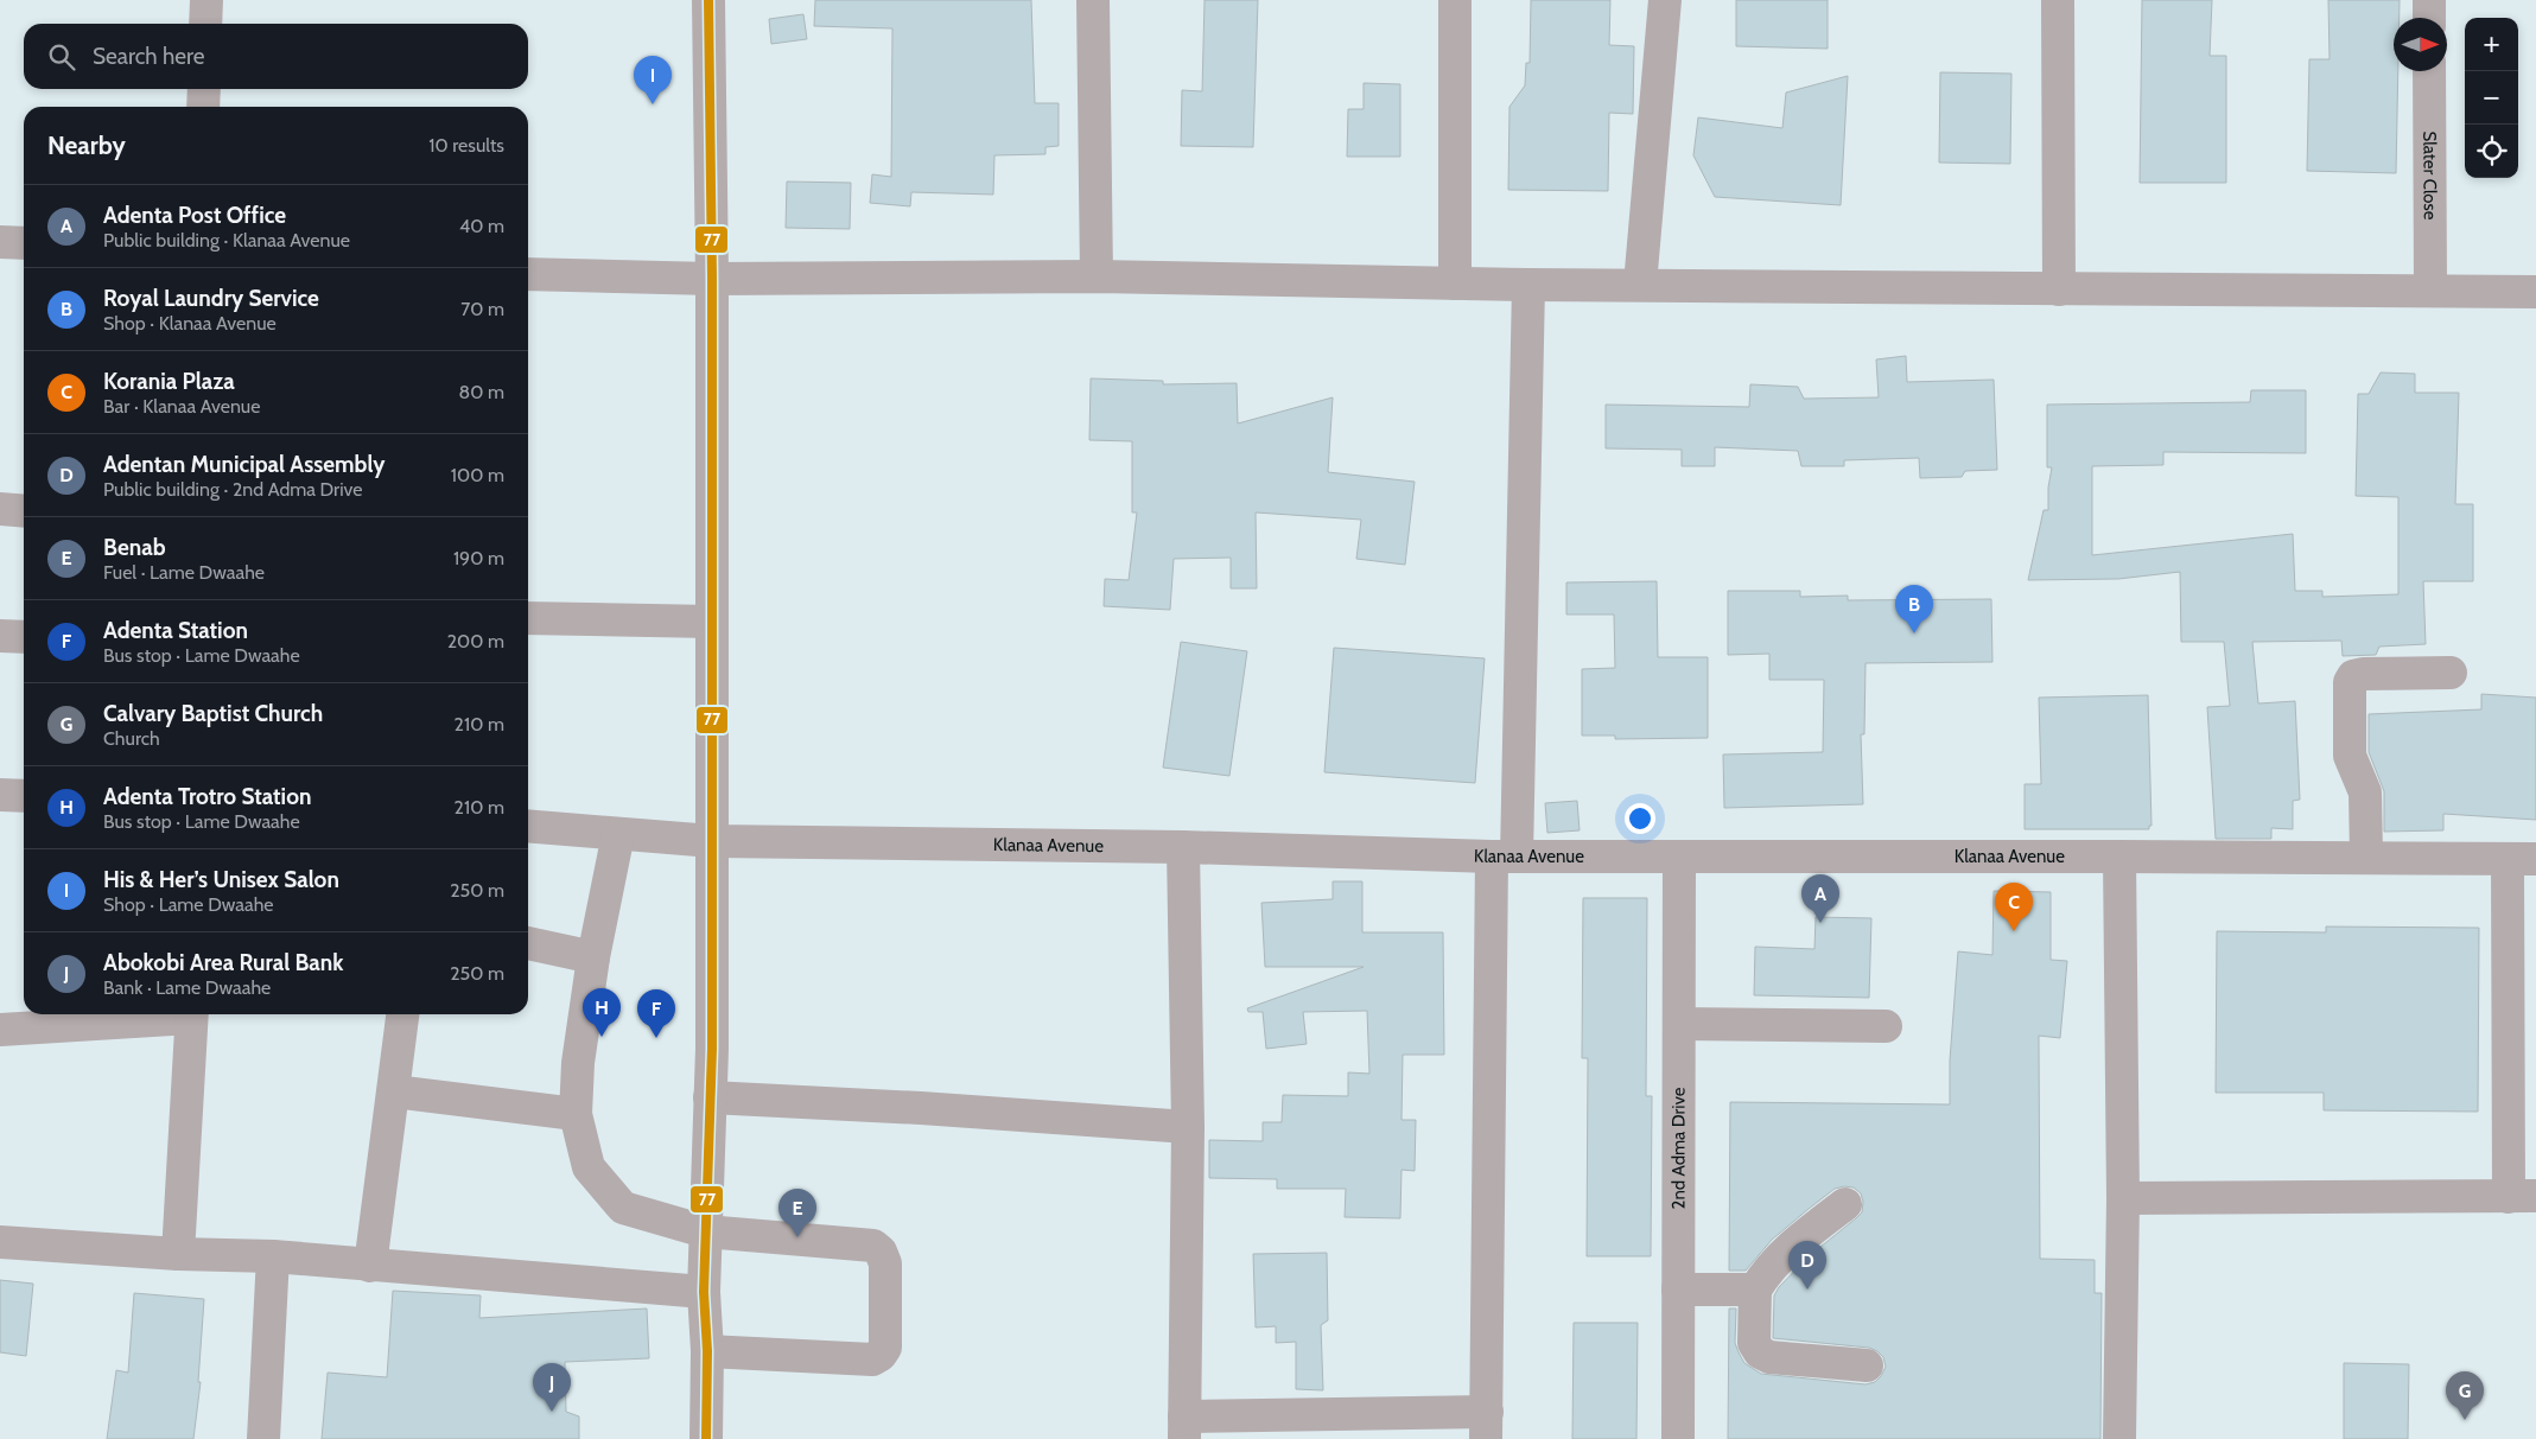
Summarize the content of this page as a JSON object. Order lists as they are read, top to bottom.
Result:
{
  "streets": {
    "street": ["Slater Close", "Klanaa Avenue", "2nd Adma Drive"]
  },
  "crossings": [
    ["Klanaa Avenue", "2nd Adma Drive"]
  ],
  "lines": ["transit line 77"],
  "north": "right",
  "page": {
    "map_buttons": ["+", "−"],
    "search": "Search here",
    "pins": [
      "I",
      "B",
      "A",
      "C",
      "H",
      "F",
      "E",
      "D",
      "J",
      "G"
    ],
    "heading": ["Nearby", "10 results"],
    "list": [
      {
        "mark": "A",
        "name": "Adenta Post Office",
        "note": "Public building · Klanaa Avenue",
        "value": "40 m"
      },
      {
        "mark": "B",
        "name": "Royal Laundry Service",
        "note": "Shop · Klanaa Avenue",
        "value": "70 m"
      },
      {
        "mark": "C",
        "name": "Korania Plaza",
        "note": "Bar · Klanaa Avenue",
        "value": "80 m"
      },
      {
        "mark": "D",
        "name": "Adentan Municipal Assembly",
        "note": "Public building · 2nd Adma Drive",
        "value": "100 m"
      },
      {
        "mark": "E",
        "name": "Benab",
        "note": "Fuel · Lame Dwaahe",
        "value": "190 m"
      },
      {
        "mark": "F",
        "name": "Adenta Station",
        "note": "Bus stop · Lame Dwaahe",
        "value": "200 m"
      },
      {
        "mark": "G",
        "name": "Calvary Baptist Church",
        "note": "Church",
        "value": "210 m"
      },
      {
        "mark": "H",
        "name": "Adenta Trotro Station",
        "note": "Bus stop · Lame Dwaahe",
        "value": "210 m"
      },
      {
        "mark": "I",
        "name": "His & Her’s Unisex Salon",
        "note": "Shop · Lame Dwaahe",
        "value": "250 m"
      },
      {
        "mark": "J",
        "name": "Abokobi Area Rural Bank",
        "note": "Bank · Lame Dwaahe",
        "value": "250 m"
      }
    ]
  }
}
